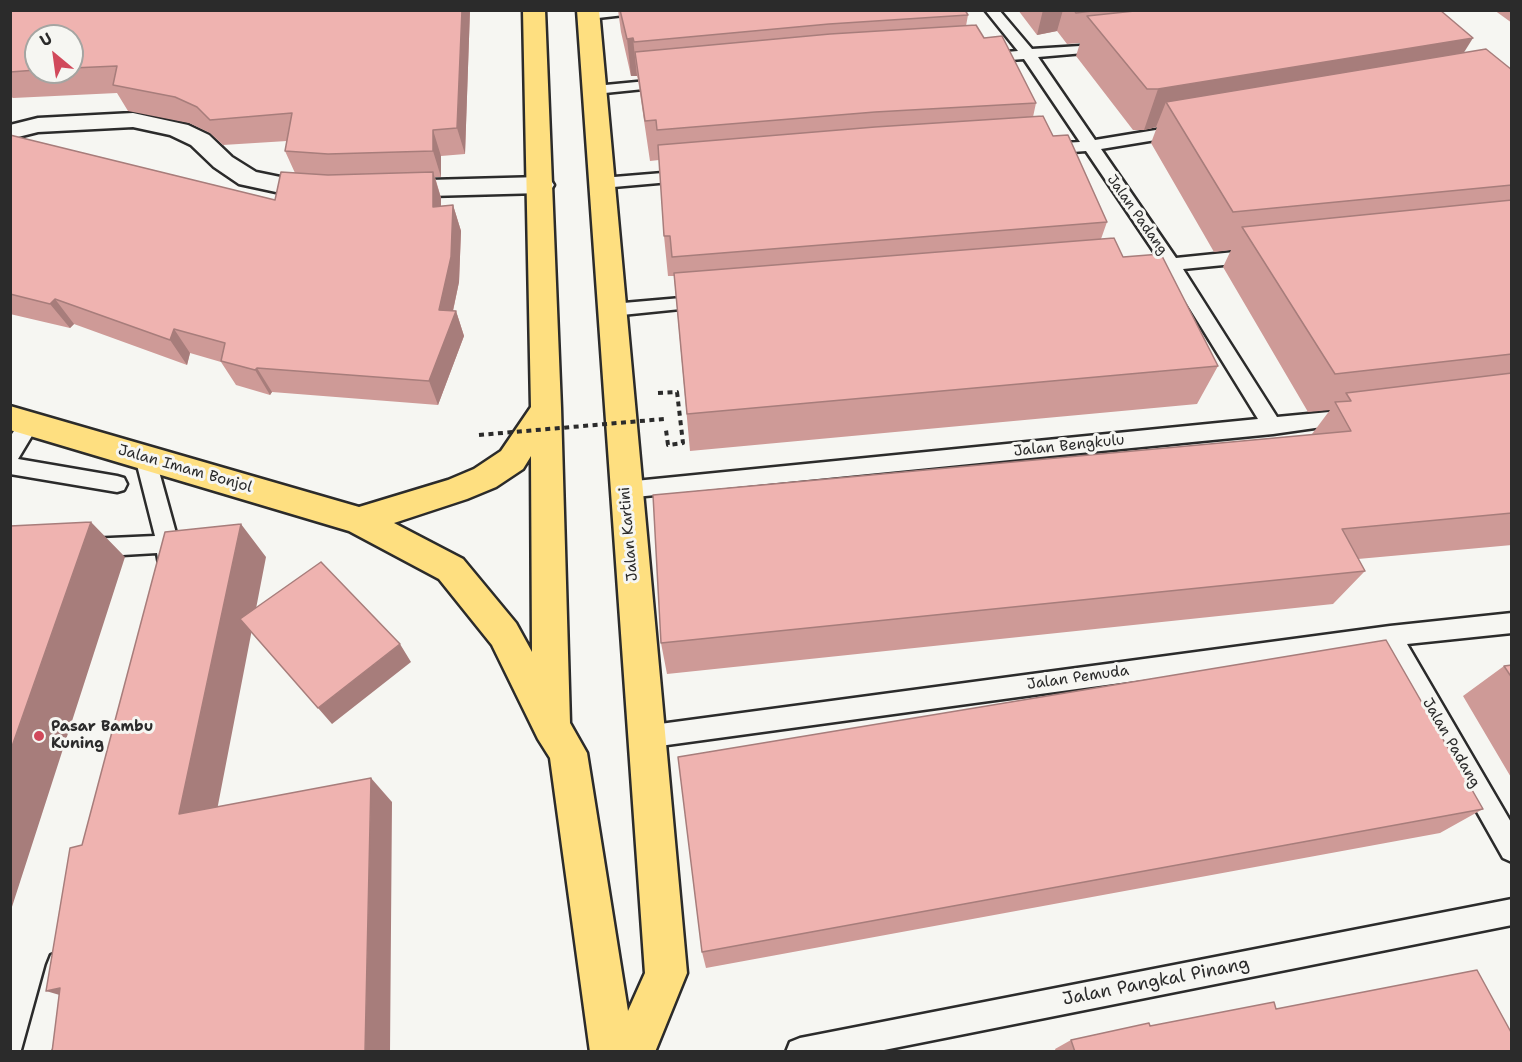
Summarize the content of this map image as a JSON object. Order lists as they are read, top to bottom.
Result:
{
  "streets": {
    "highway": ["Jalan Imam Bonjol", "Jalan Kartini"],
    "lane": [
      "Jalan Padang",
      "Jalan Bengkulu",
      "Jalan Pemuda",
      "Jalan Pangkal Pinang"
    ]
  },
  "crossings": [
    ["Jalan Padang", "Jalan Bengkulu"],
    ["Jalan Padang", "Jalan Pemuda"],
    ["Jalan Bengkulu", "Jalan Kartini"],
    ["Jalan Kartini", "Jalan Pemuda"]
  ],
  "places": ["Pasar Bambu Kuning"],
  "north": "top left"
}
